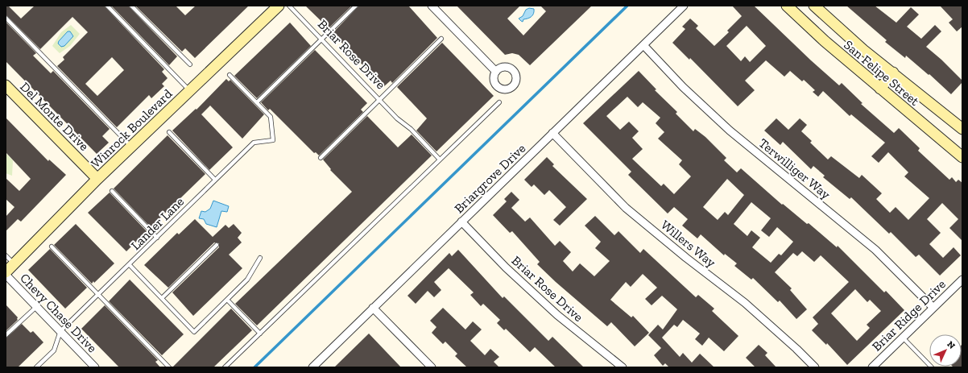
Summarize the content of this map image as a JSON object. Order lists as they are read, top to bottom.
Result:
{
  "streets": {
    "street": [
      "Briar Rose Drive",
      "San Felipe Street",
      "Del Monte Drive",
      "Winrock Boulevard",
      "Terwilliger Way",
      "Briargrove Drive",
      "Willers Way",
      "Chevy Chase Drive",
      "Briar Ridge Drive"
    ],
    "lane": ["Lander Lane"]
  },
  "crossings": [
    ["Briar Rose Drive", "Briargrove Drive"],
    ["Del Monte Drive", "Winrock Boulevard"],
    ["Winrock Boulevard", "Chevy Chase Drive"],
    ["Terwilliger Way", "Briargrove Drive"],
    ["Terwilliger Way", "Briar Ridge Drive"],
    ["Briargrove Drive", "Willers Way"],
    ["Lander Lane", "Chevy Chase Drive"]
  ],
  "north": "top right"
}
